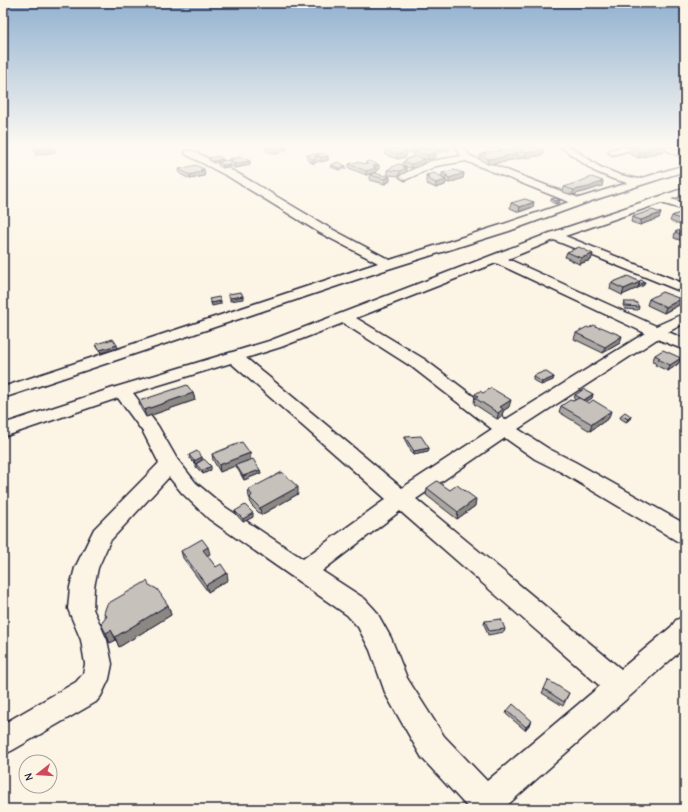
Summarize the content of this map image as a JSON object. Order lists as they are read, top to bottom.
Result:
{
  "north": "left"
}
